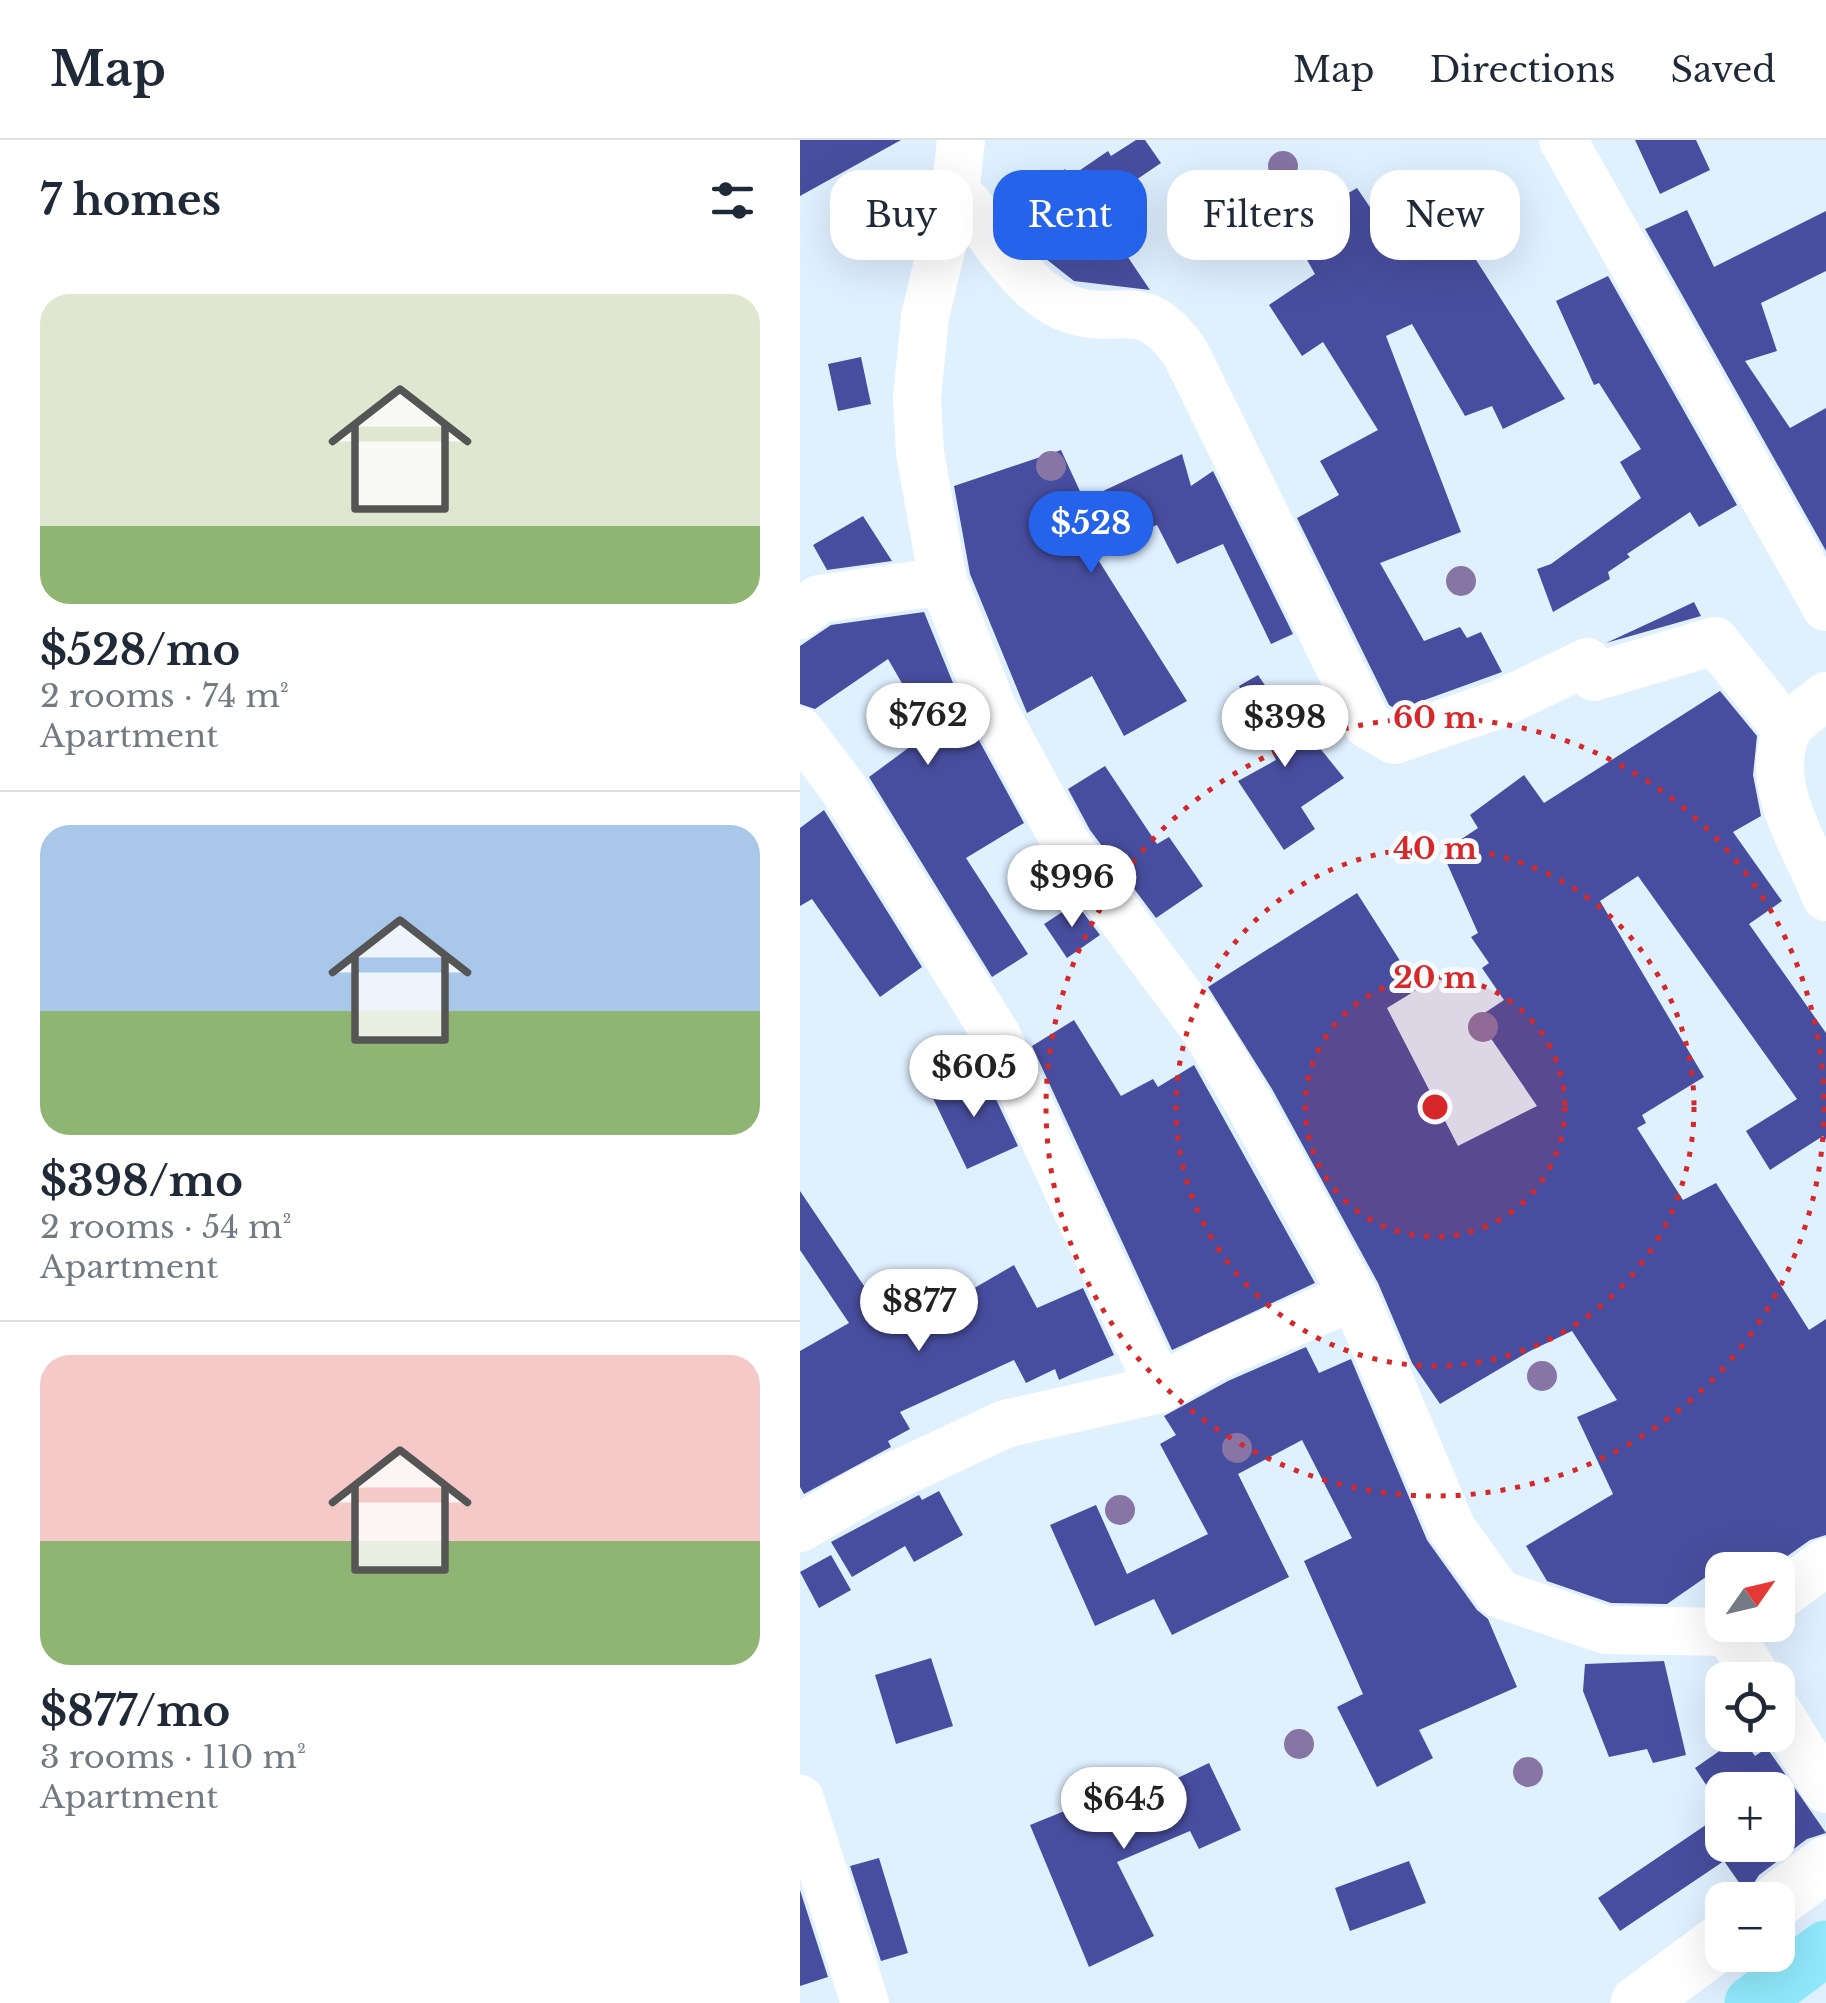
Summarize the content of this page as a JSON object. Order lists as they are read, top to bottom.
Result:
{
  "north": "top right",
  "page": {
    "header": "Map",
    "nav": ["Map", "Directions", "Saved"],
    "heading": "7 homes",
    "chip": [
      "Buy",
      "Rent",
      "Filters",
      "New"
    ],
    "list": [
      {
        "name": "$528/mo",
        "note": "2 rooms · 74 m² · Apartment"
      },
      {
        "name": "$398/mo",
        "note": "2 rooms · 54 m² · Apartment"
      },
      {
        "name": "$877/mo",
        "note": "3 rooms · 110 m² · Apartment"
      }
    ],
    "price": [
      "$528",
      "$762",
      "$398",
      "$996",
      "$605",
      "$877",
      "$645"
    ],
    "map_buttons": ["+", "−"]
  },
  "rings": ["60 m", "40 m", "20 m"]
}
